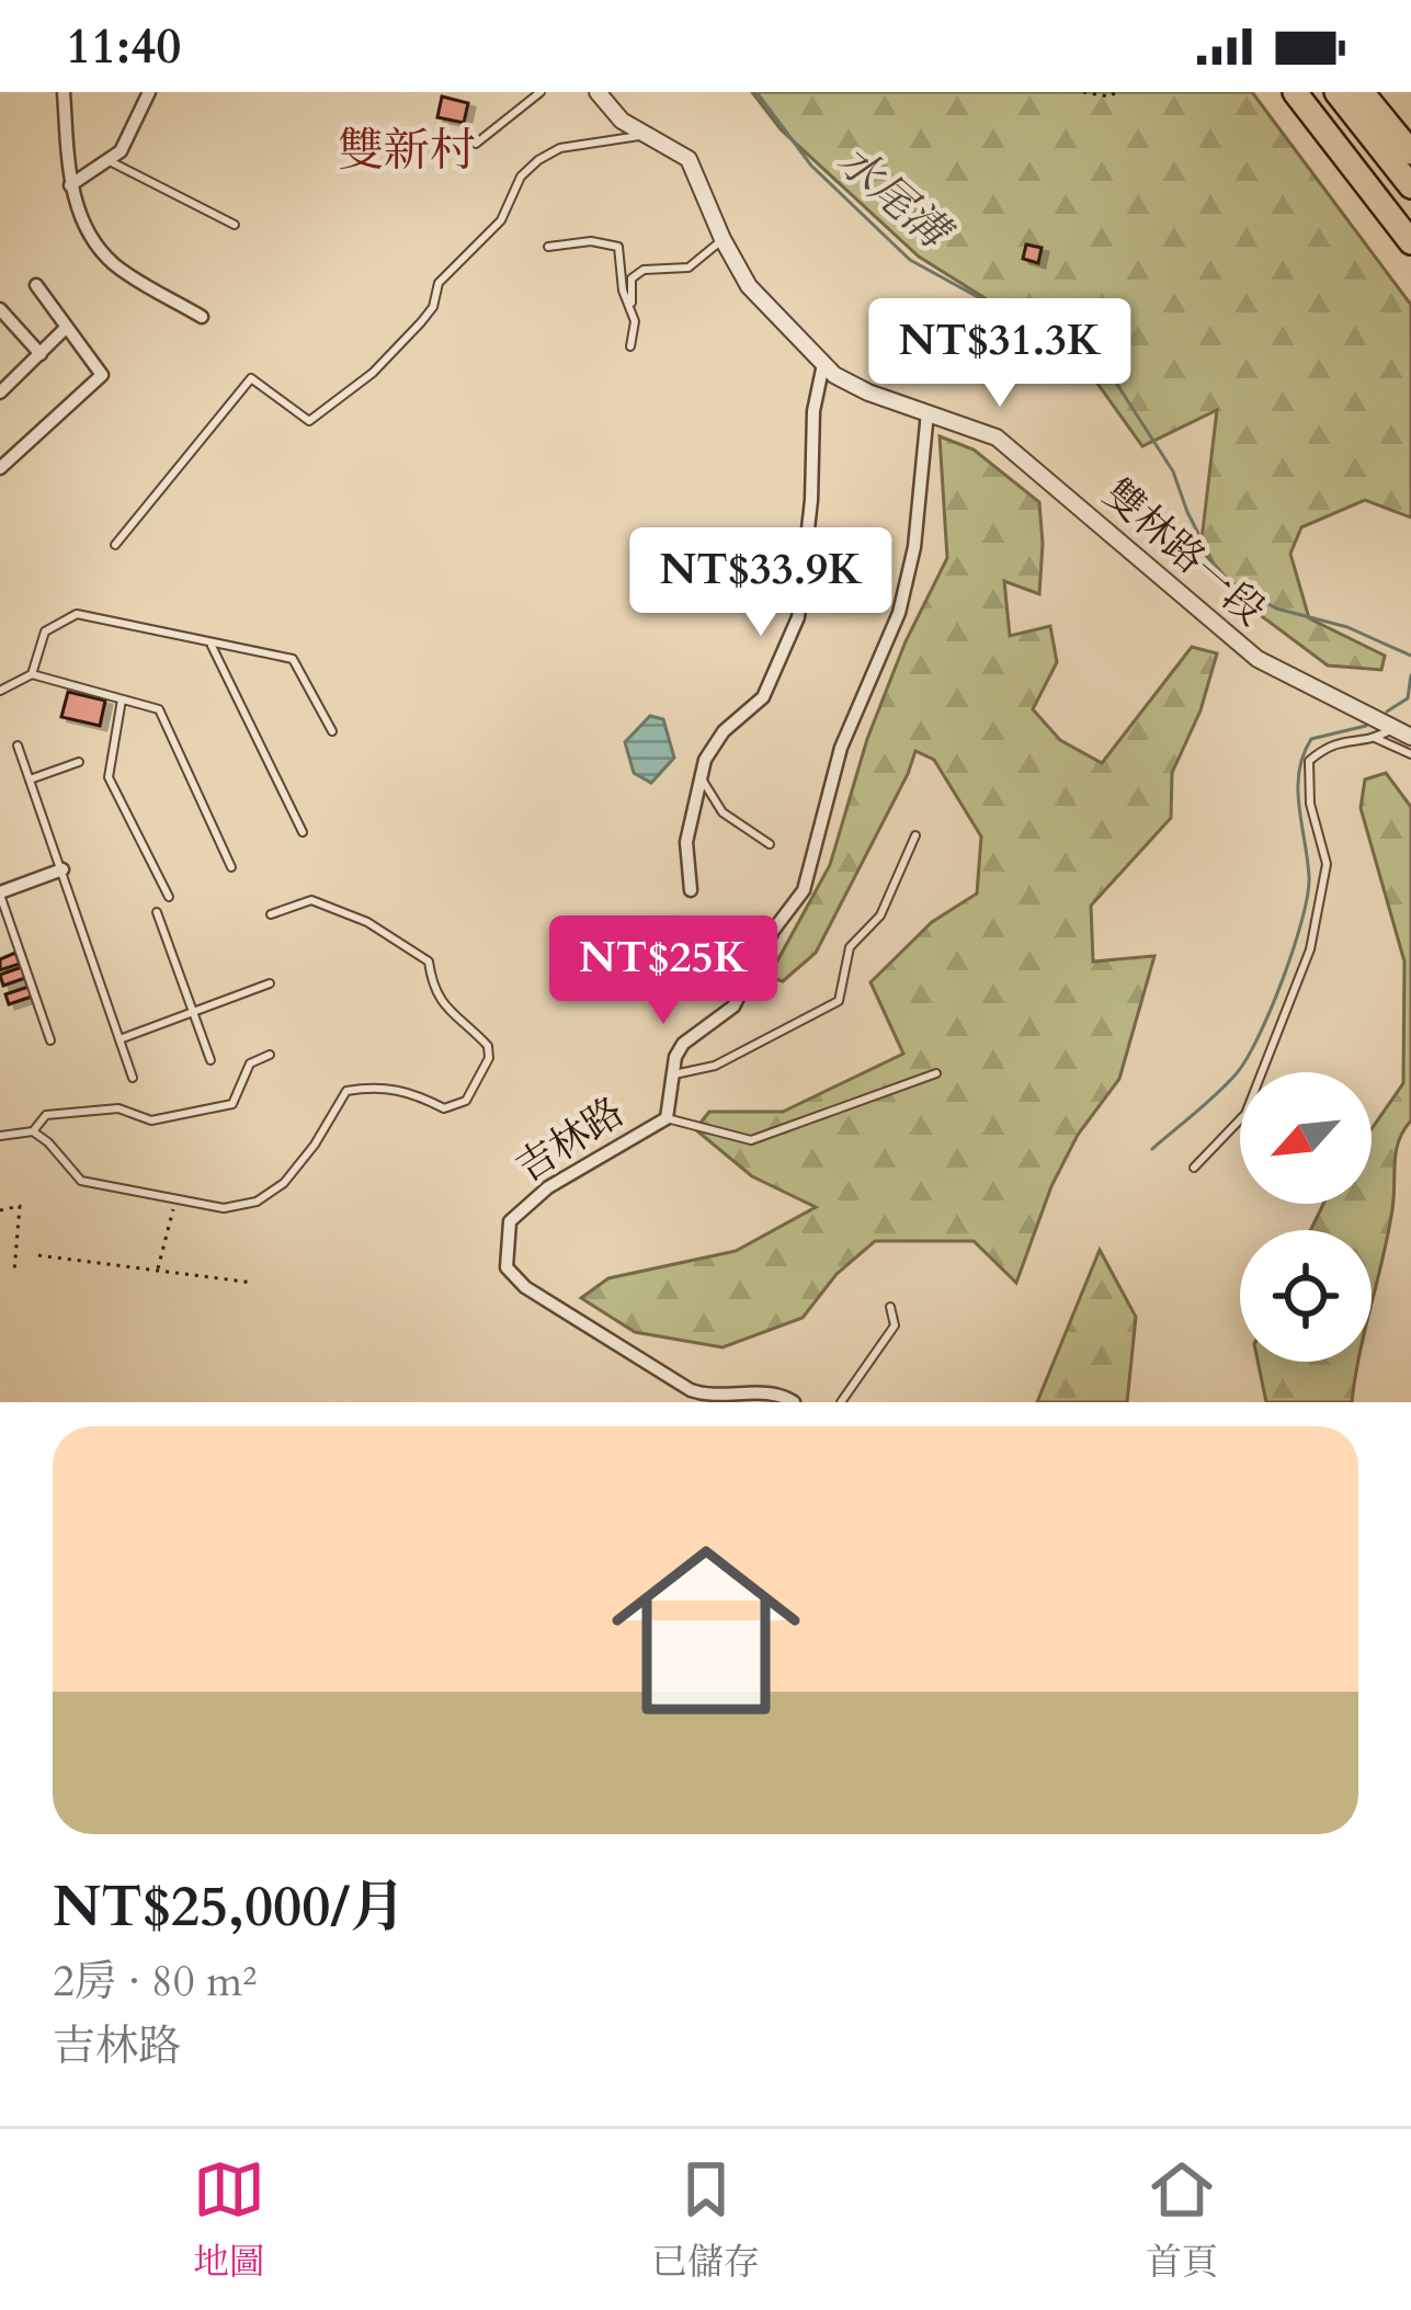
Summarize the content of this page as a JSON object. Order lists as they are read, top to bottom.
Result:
{
  "streets": {
    "street": ["雙林路一段", "吉林路"]
  },
  "crossings": [
    ["雙林路一段", "吉林路"]
  ],
  "districts": ["雙新村"],
  "water": ["水尾溝"],
  "north": "bottom left",
  "page": {
    "status": "11:40",
    "price": ["NT$31.3K", "NT$33.9K", "NT$25K"],
    "list": [
      {
        "name": "NT$25,000/月",
        "note": "2房 · 80 m² · 吉林路"
      }
    ],
    "tabs": ["地圖", "已儲存", "首頁"]
  }
}
